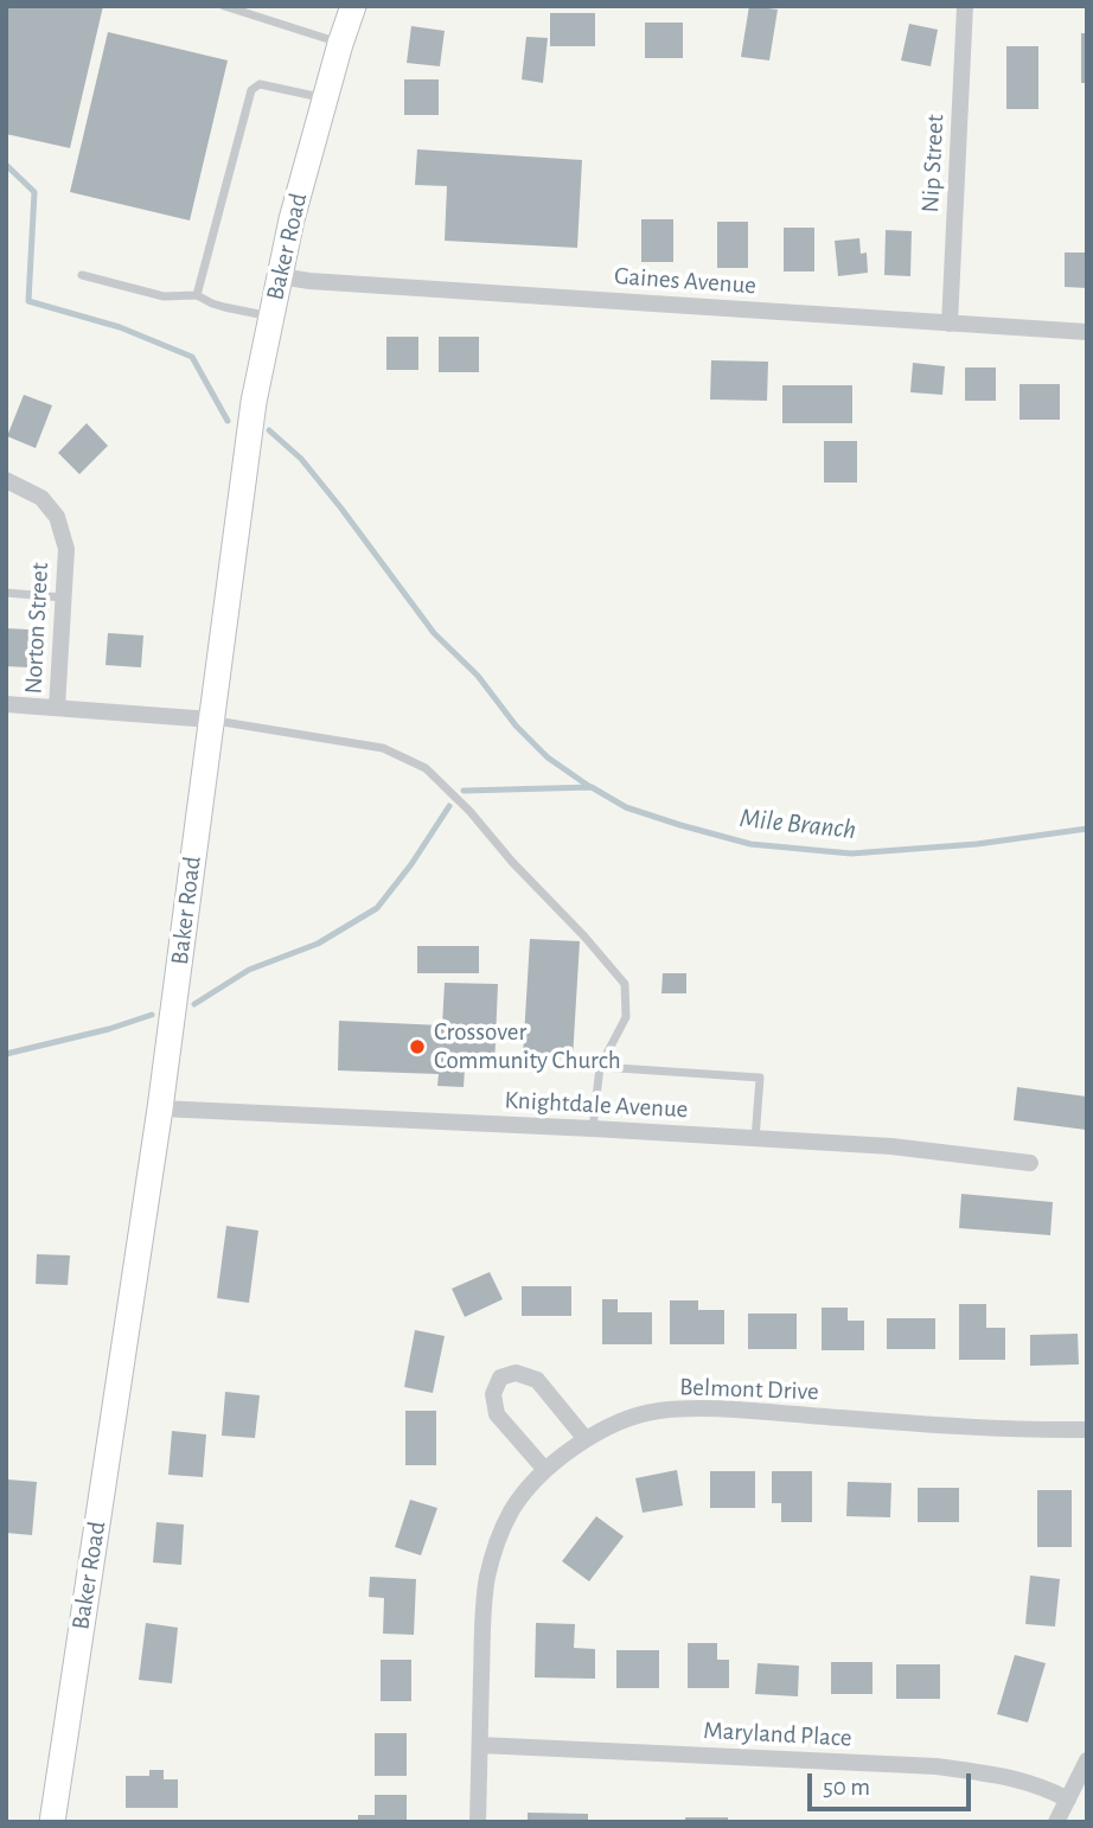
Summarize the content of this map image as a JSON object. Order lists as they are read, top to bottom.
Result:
{
  "streets": {
    "street": [
      "Nip Street",
      "Baker Road",
      "Gaines Avenue",
      "Norton Street",
      "Knightdale Avenue",
      "Belmont Drive",
      "Maryland Place"
    ]
  },
  "crossings": [
    ["Nip Street", "Gaines Avenue"],
    ["Baker Road", "Gaines Avenue"],
    ["Baker Road", "Knightdale Avenue"],
    ["Belmont Drive", "Maryland Place"]
  ],
  "water": ["Mile Branch"],
  "places": ["Crossover Community Church"],
  "scale_bar": "50 m"
}
